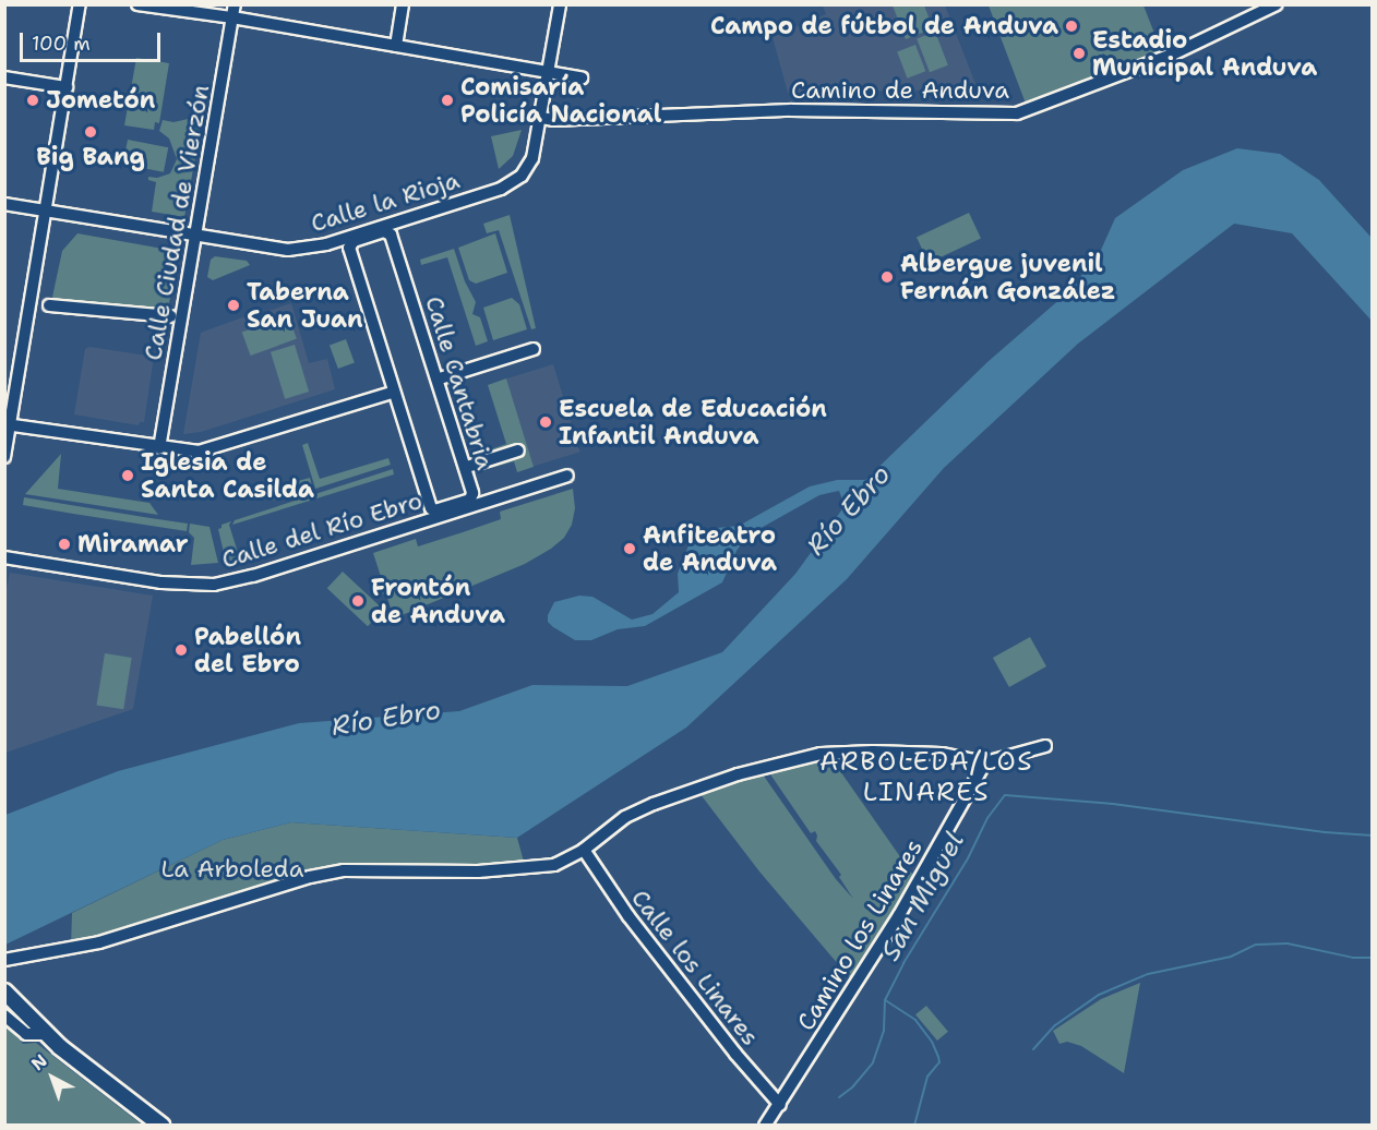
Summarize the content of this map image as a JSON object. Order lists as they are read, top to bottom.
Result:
{
  "streets": {
    "street": [
      "Camino de Anduva",
      "Calle la Rioja",
      "Calle Ciudad de Vierzón",
      "Calle Cantabria",
      "Calle del Río Ebro",
      "Camino los Linares",
      "Calle los Linares"
    ]
  },
  "crossings": [
    ["Camino de Anduva", "Calle la Rioja"],
    ["Calle la Rioja", "Calle Ciudad de Vierzón"],
    ["Calle la Rioja", "Calle Cantabria"],
    ["Calle Cantabria", "Calle del Río Ebro"],
    ["Camino los Linares", "Calle los Linares"]
  ],
  "districts": ["ARBOLEDA/LOS LINARES"],
  "water": ["Río Ebro", "San Miguel"],
  "parks": ["La Arboleda"],
  "places": [
    "Campo de fútbol de Anduva",
    "Estadio Municipal Anduva",
    "Jometón",
    "Comisaría Policía Nacional",
    "Big Bang",
    "Albergue juvenil Fernán González",
    "Taberna San Juan",
    "Escuela de Educación Infantil Anduva",
    "Iglesia de Santa Casilda",
    "Miramar",
    "Anfiteatro de Anduva",
    "Frontón de Anduva",
    "Pabellón del Ebro"
  ],
  "scale_bar": "100 m",
  "north": "top left"
}
